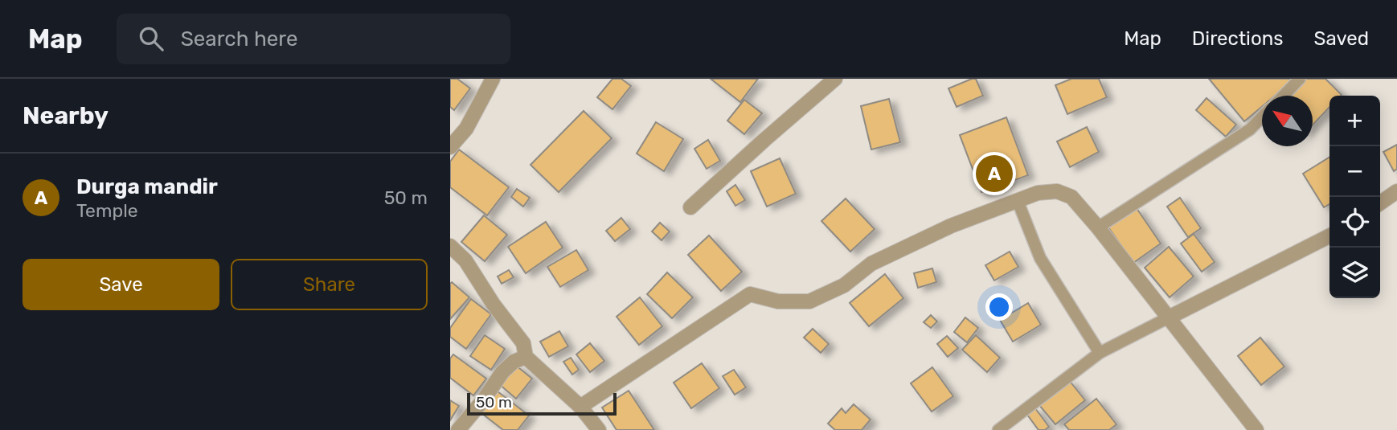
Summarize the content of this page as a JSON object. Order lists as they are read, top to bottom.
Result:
{
  "scale_bar": "50 m",
  "north": "top left",
  "page": {
    "header": "Map",
    "search": "Search here",
    "nav": ["Map", "Directions", "Saved"],
    "heading": "Nearby",
    "map_buttons": ["+", "−"],
    "list": [
      {
        "mark": "A",
        "name": "Durga mandir",
        "note": "Temple",
        "value": "50 m"
      }
    ],
    "pins": "A",
    "buttons": ["Save", "Share"],
    "scale": "50 m"
  }
}
